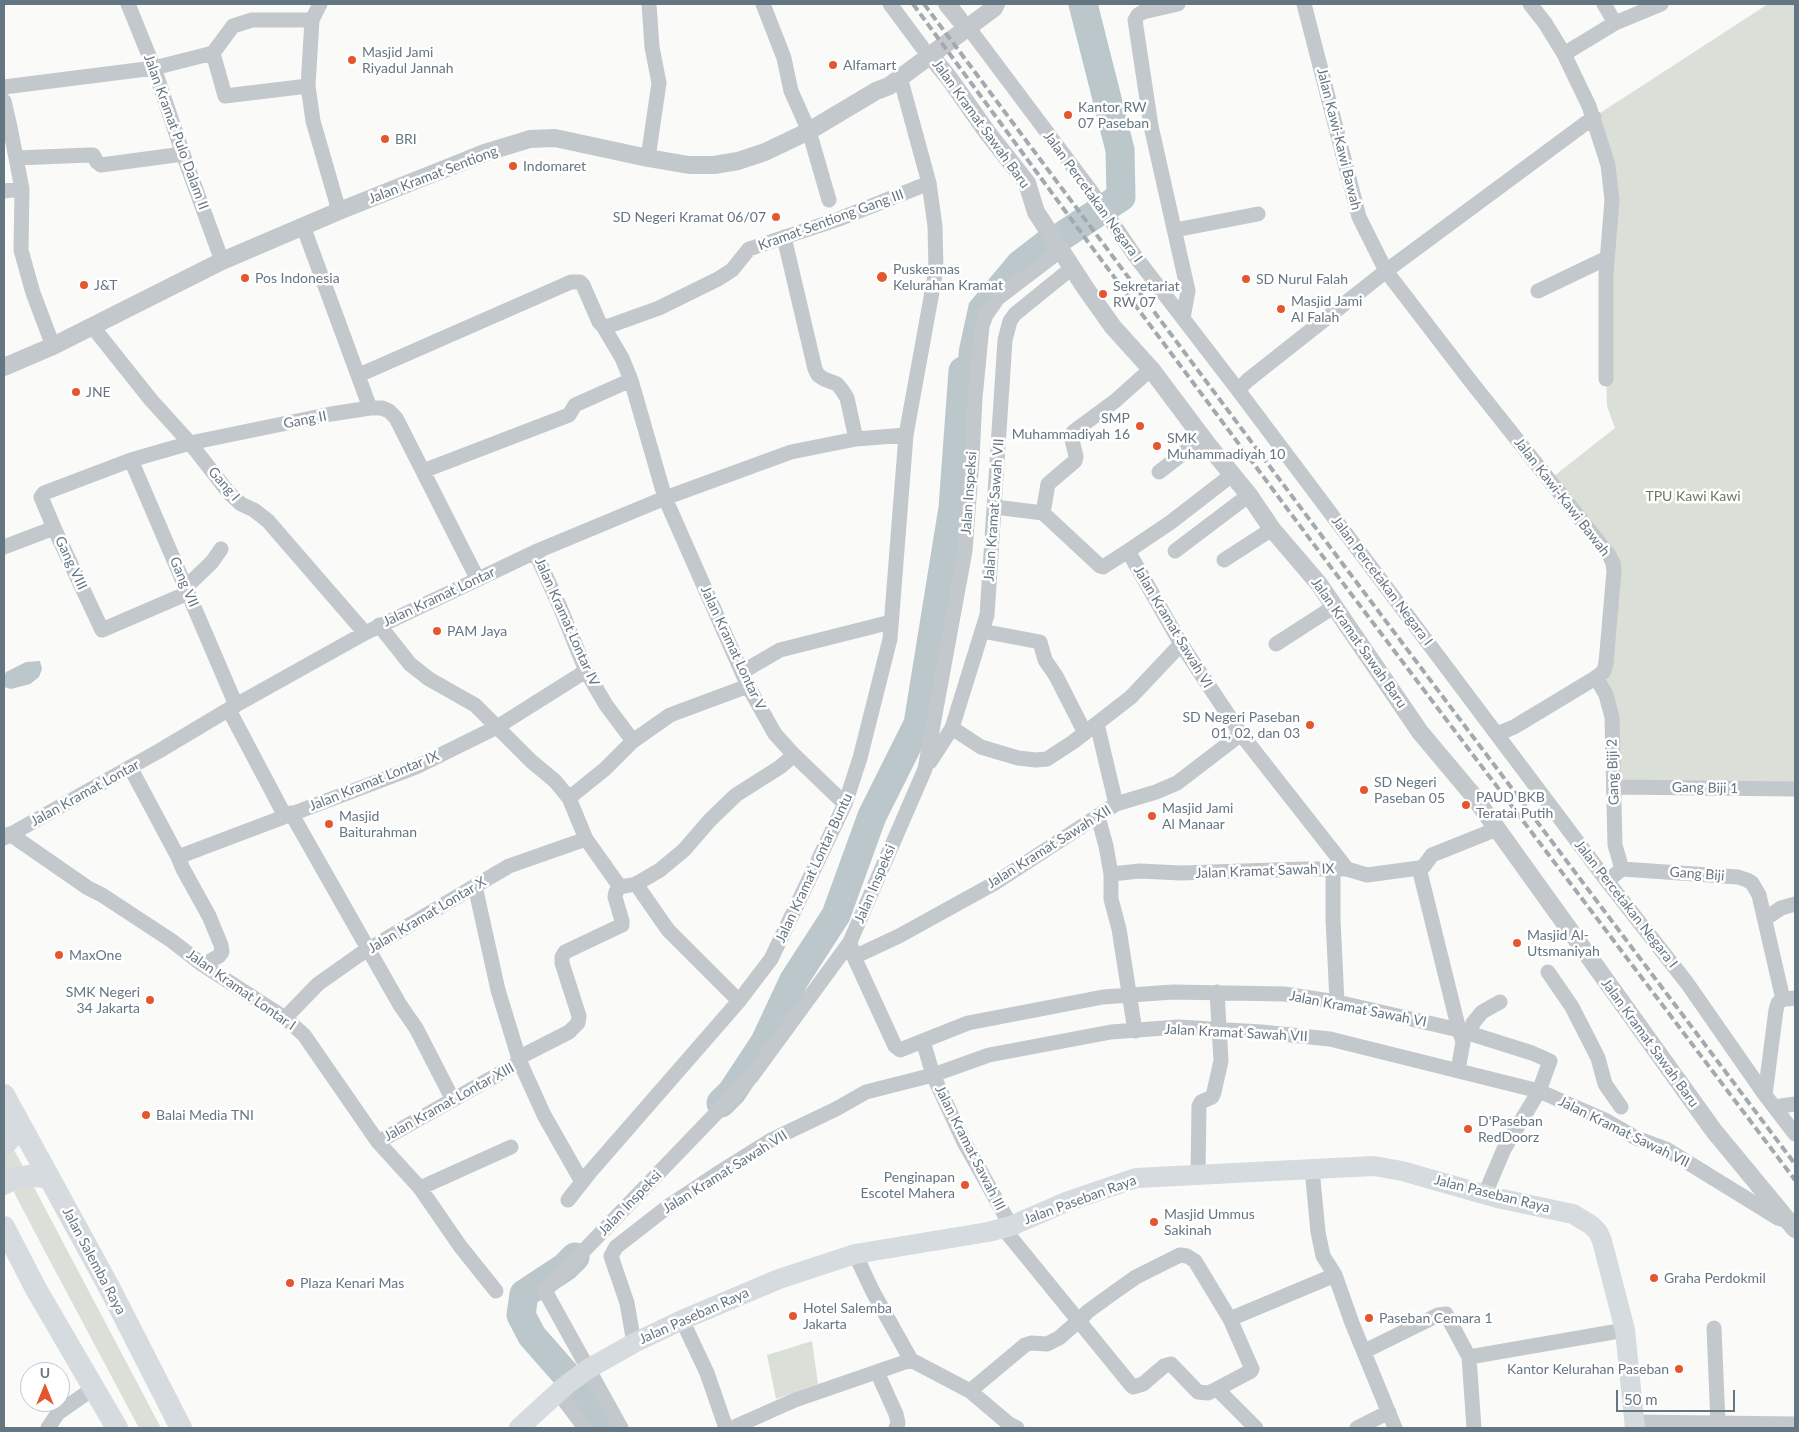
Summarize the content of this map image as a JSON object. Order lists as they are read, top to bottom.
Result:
{
  "streets": {
    "main road": ["Jalan Paseban Raya", "Jalan Salemba Raya"],
    "street": [
      "Jalan Kramat Sawah Baru",
      "Jalan Kramat Pulo Dalam II",
      "Jalan Kawi-Kawi Bawah",
      "Jalan Kramat Sentiong",
      "Jalan Percetakan Negara I",
      "Kramat Sentiong Gang III",
      "Gang II",
      "Gang I",
      "Jalan Inspeksi",
      "Jalan Kramat Sawah VII",
      "Gang VIII",
      "Gang VII",
      "Jalan Kramat Lontar",
      "Jalan Kramat Lontar IV",
      "Jalan Kramat Sawah VI",
      "Jalan Kramat Lontar V",
      "Gang Biji 2",
      "Jalan Kramat Lontar IX",
      "Gang Biji 1",
      "Jalan Kramat Sawah XII",
      "Jalan Kramat Lontar Buntu",
      "Jalan Kramat Sawah IX",
      "Gang Biji",
      "Jalan Kramat Lontar X",
      "Jalan Kramat Lontar I",
      "Jalan Kramat Lontar XIII",
      "Jalan Kramat Sawah III"
    ]
  },
  "crossings": [
    ["Jalan Kramat Sawah Baru", "Jalan Kramat Sentiong"],
    ["Jalan Kramat Sawah Baru", "Jalan Inspeksi"],
    ["Jalan Kramat Sawah Baru", "Jalan Kramat Sawah VII"],
    ["Jalan Kramat Pulo Dalam II", "Jalan Kramat Sentiong"],
    ["Jalan Kawi-Kawi Bawah", "Gang Biji 2"],
    ["Jalan Kramat Sentiong", "Jalan Percetakan Negara I"],
    ["Jalan Kramat Sentiong", "Gang I"],
    ["Jalan Kramat Sentiong", "Jalan Kramat Lontar Buntu"],
    ["Kramat Sentiong Gang III", "Jalan Kramat Lontar V"],
    ["Kramat Sentiong Gang III", "Jalan Kramat Lontar Buntu"],
    ["Gang II", "Gang I"],
    ["Gang II", "Gang VIII"],
    ["Gang II", "Gang VII"],
    ["Gang II", "Jalan Kramat Lontar"],
    ["Gang I", "Jalan Kramat Lontar"],
    ["Jalan Inspeksi", "Jalan Kramat Sawah VII"],
    ["Jalan Inspeksi", "Jalan Kramat Sawah VI"],
    ["Jalan Inspeksi", "Jalan Kramat Sawah XII"],
    ["Jalan Inspeksi", "Jalan Paseban Raya"],
    ["Jalan Kramat Sawah VII", "Jalan Kramat Sawah VI"],
    ["Jalan Kramat Sawah VII", "Jalan Kramat Sawah III"],
    ["Jalan Kramat Sawah VII", "Jalan Paseban Raya"],
    ["Gang VIII", "Gang VII"],
    ["Gang VII", "Jalan Kramat Lontar"],
    ["Gang VII", "Jalan Kramat Lontar IX"],
    ["Gang VII", "Jalan Kramat Lontar X"],
    ["Gang VII", "Jalan Kramat Lontar XIII"],
    ["Jalan Kramat Lontar", "Jalan Kramat Lontar IV"],
    ["Jalan Kramat Lontar", "Jalan Kramat Lontar V"],
    ["Jalan Kramat Lontar", "Jalan Kramat Lontar Buntu"],
    ["Jalan Kramat Lontar", "Jalan Kramat Lontar I"],
    ["Jalan Kramat Lontar IV", "Jalan Kramat Lontar IX"],
    ["Jalan Kramat Sawah VI", "Jalan Kramat Sawah XII"],
    ["Jalan Kramat Sawah VI", "Jalan Kramat Sawah IX"],
    ["Jalan Kramat Sawah VI", "Jalan Kramat Sawah III"],
    ["Jalan Kramat Sawah VI", "Jalan Paseban Raya"],
    ["Jalan Kramat Lontar V", "Jalan Kramat Lontar Buntu"],
    ["Gang Biji 2", "Gang Biji 1"],
    ["Gang Biji 2", "Gang Biji"],
    ["Jalan Kramat Lontar X", "Jalan Kramat Lontar I"],
    ["Jalan Kramat Lontar I", "Jalan Kramat Lontar XIII"],
    ["Jalan Kramat Sawah III", "Jalan Paseban Raya"]
  ],
  "parks": ["TPU Kawi Kawi"],
  "places": [
    "Masjid Jami Riyadul Jannah",
    "Alfamart",
    "Kantor RW 07 Paseban",
    "BRI",
    "Indomaret",
    "SD Negeri Kramat 06/07",
    "Puskesmas Kelurahan Kramat",
    "Pos Indonesia",
    "SD Nurul Falah",
    "J&T",
    "Sekretariat RW 07",
    "Masjid Jami Al Falah",
    "JNE",
    "SMP Muhammadiyah 16",
    "SMK Muhammadiyah 10",
    "PAM Jaya",
    "SD Negeri Paseban 01, 02, dan 03",
    "SD Negeri Paseban 05",
    "PAUD BKB Teratai Putih",
    "Masjid Jami Al Manaar",
    "Masjid Baiturahman",
    "Masjid Al- Utsmaniyah",
    "MaxOne",
    "SMK Negeri 34 Jakarta",
    "Balai Media TNI",
    "D'Paseban RedDoorz",
    "Penginapan Escotel Mahera",
    "Masjid Ummus Sakinah",
    "Graha Perdokmil",
    "Plaza Kenari Mas",
    "Hotel Salemba Jakarta",
    "Paseban Cemara 1",
    "Kantor Kelurahan Paseban"
  ],
  "scale_bar": "50 m",
  "north": "top"
}
